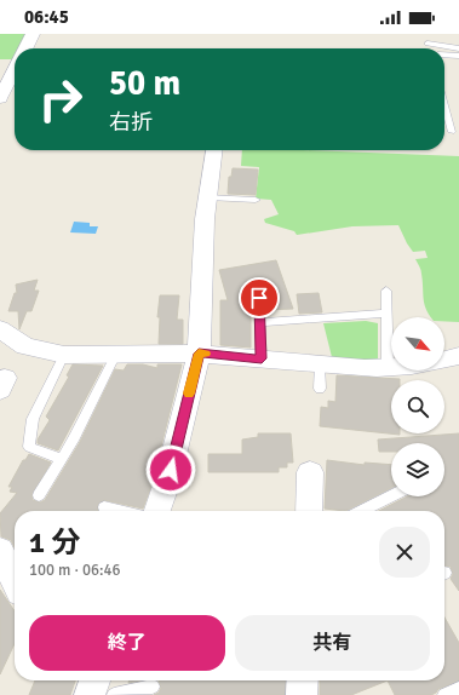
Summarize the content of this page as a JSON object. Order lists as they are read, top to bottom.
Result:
{
  "north": "bottom right",
  "page": {
    "status": "06:45",
    "turn": ["50 m", "右折"],
    "heading": ["1 分", "100 m · 06:46"],
    "buttons": ["終了", "共有"]
  }
}
